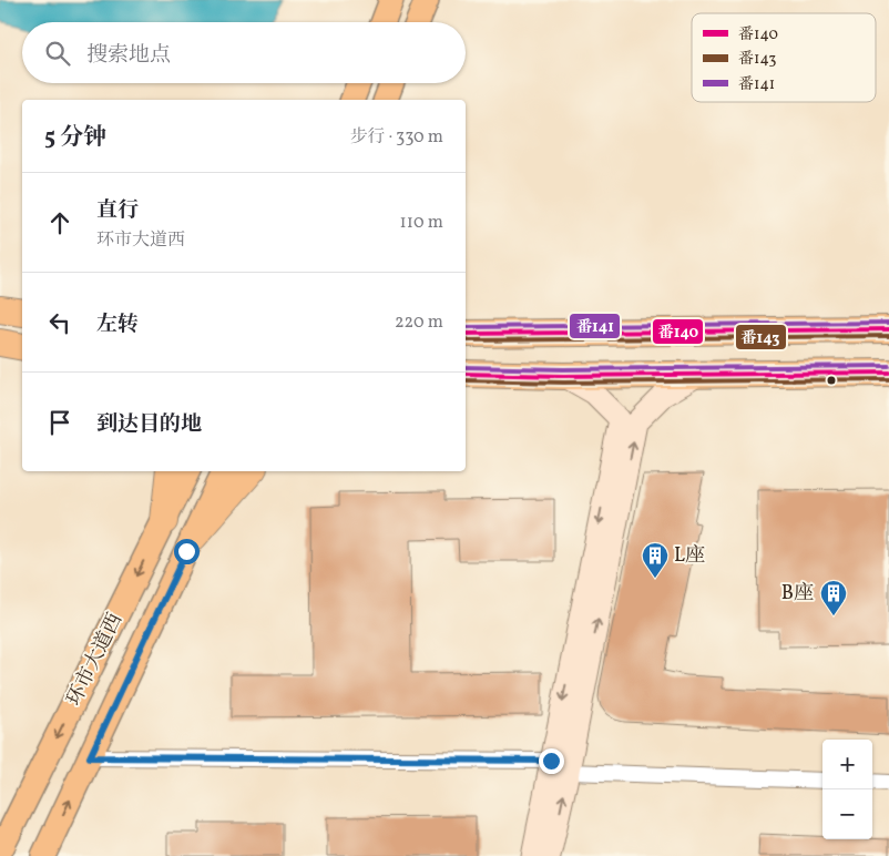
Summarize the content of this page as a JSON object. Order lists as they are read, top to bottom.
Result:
{
  "streets": {
    "main road": ["环市大道西"]
  },
  "places": {
    "building": ["L座", "B座"]
  },
  "lines": ["transit line 番141", "transit line 番140", "transit line 番143"],
  "legend": ["番140", "番143", "番141"],
  "page": {
    "search": "搜索地点",
    "heading": ["5 分钟", "步行 · 330 m"],
    "list": [
      ["直行", "环市大道西", "110 m"],
      ["左转", "220 m"],
      "到达目的地"
    ],
    "map_buttons": ["+", "−"]
  }
}
